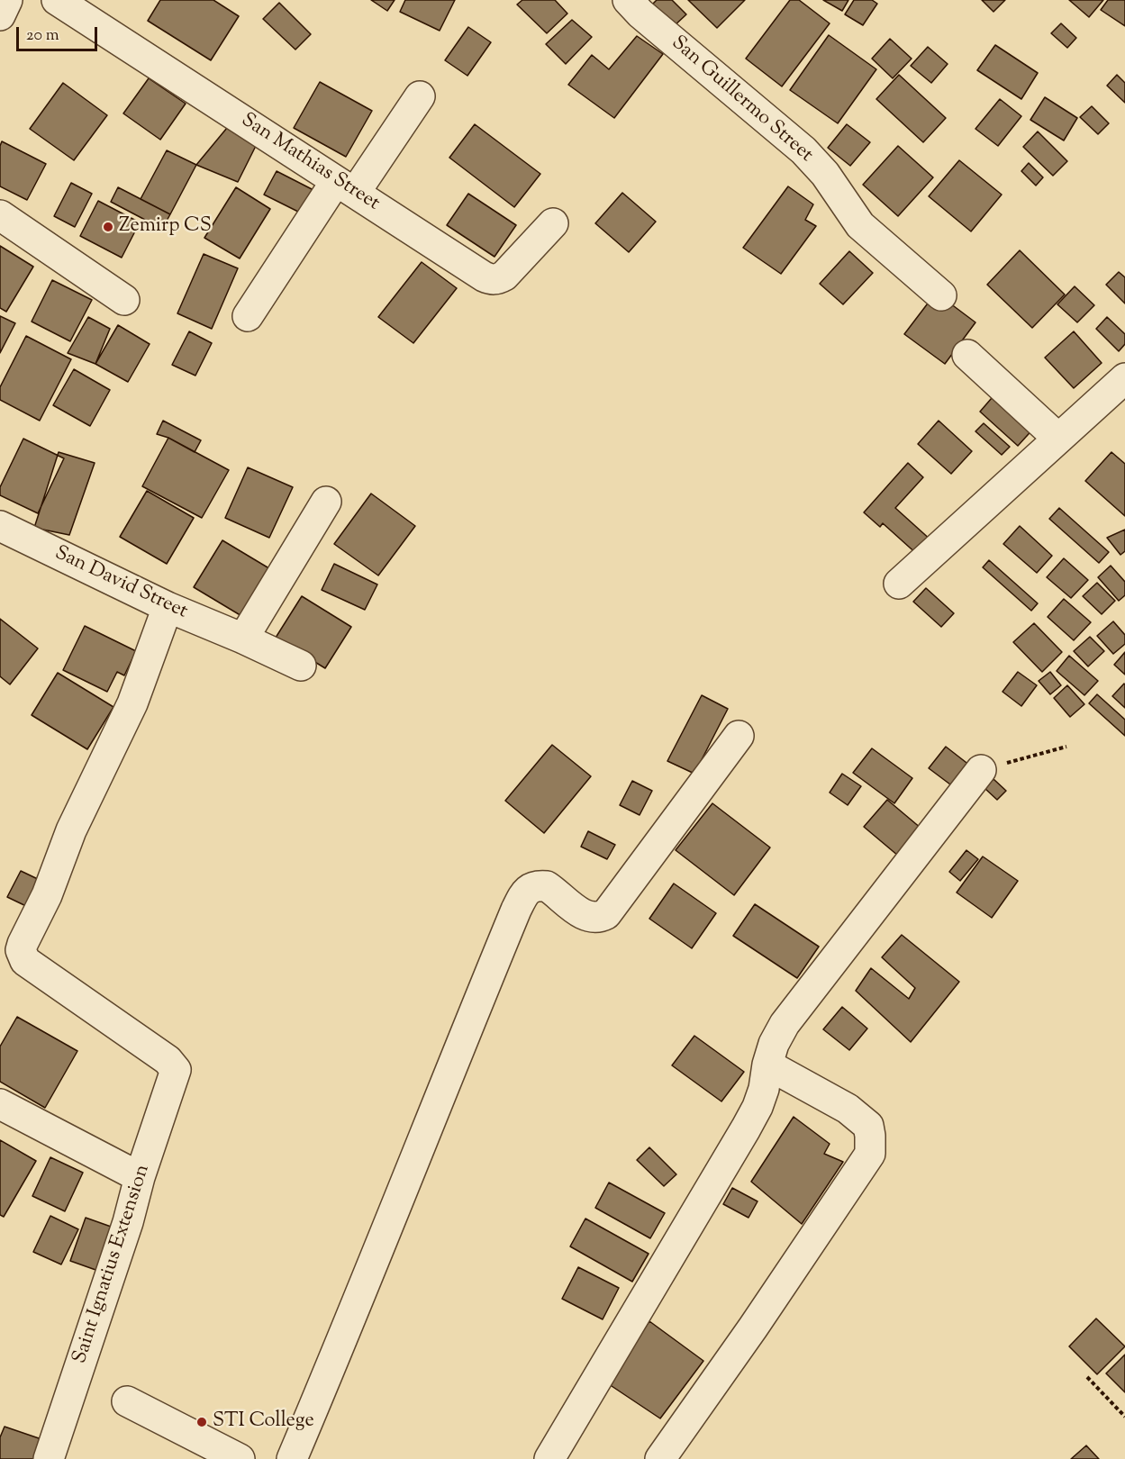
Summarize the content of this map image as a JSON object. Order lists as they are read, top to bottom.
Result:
{
  "streets": {
    "street": [
      "San Guillermo Street",
      "San Mathias Street",
      "San David Street",
      "Saint Ignatius Extension"
    ]
  },
  "crossings": [
    ["San David Street", "Saint Ignatius Extension"]
  ],
  "places": ["Zemirp CS", "STI College"],
  "scale_bar": "20 m"
}
